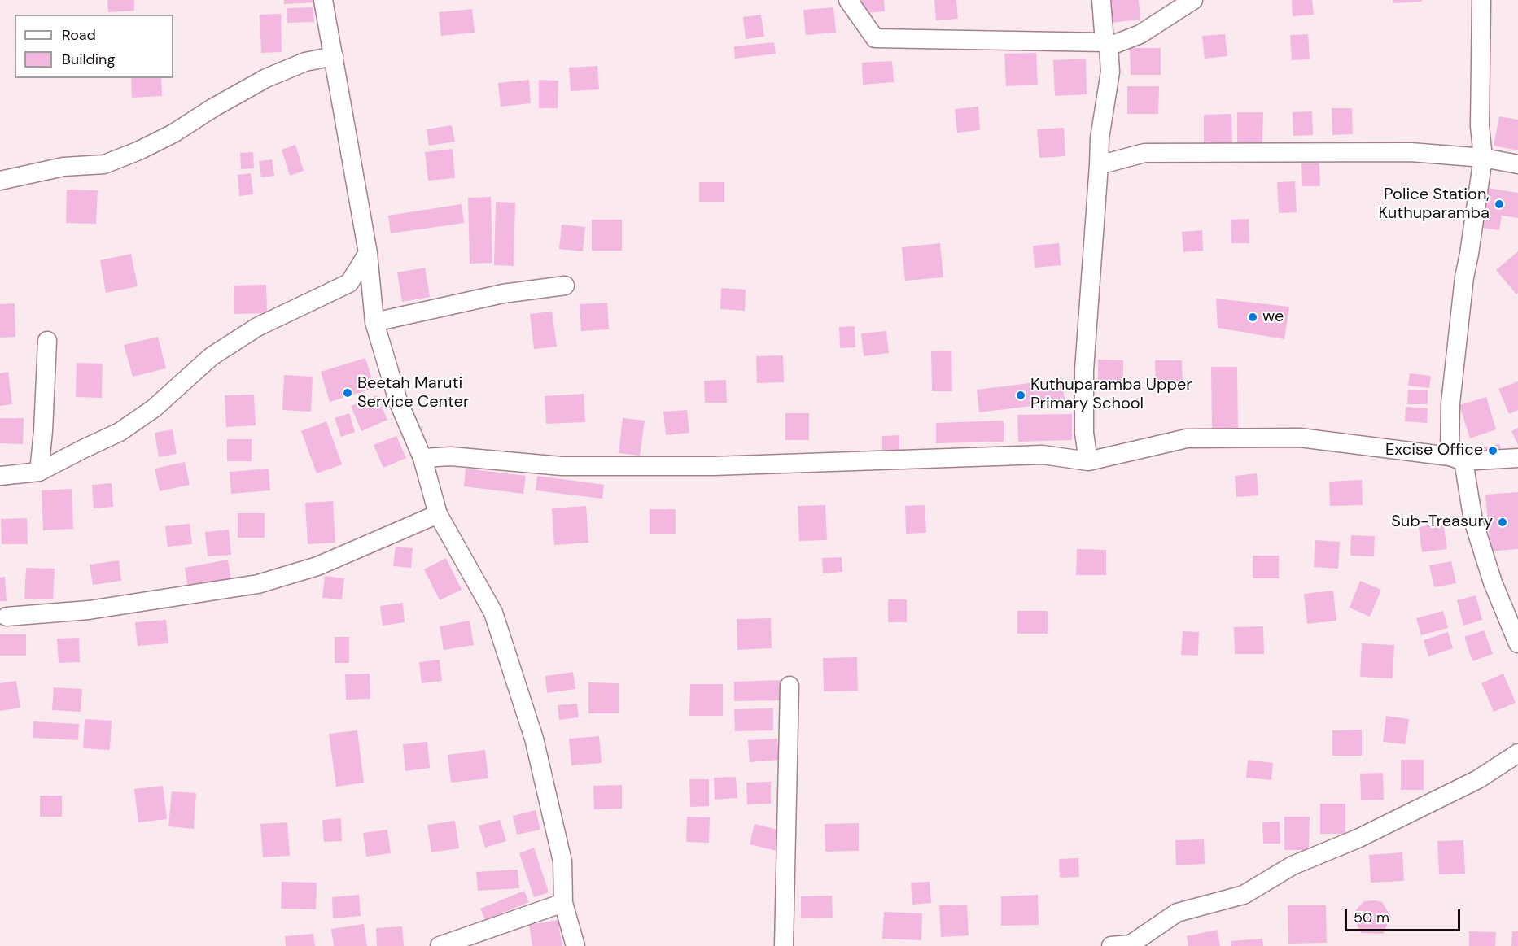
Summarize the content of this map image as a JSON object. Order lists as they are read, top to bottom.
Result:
{
  "places": [
    "Police Station, Kuthuparamba",
    "we",
    "Beetah Maruti Service Center",
    "Kuthuparamba Upper Primary School",
    "Excise Office",
    "Sub-Treasury"
  ],
  "legend": ["Road", "Building"],
  "scale_bar": "50 m"
}
